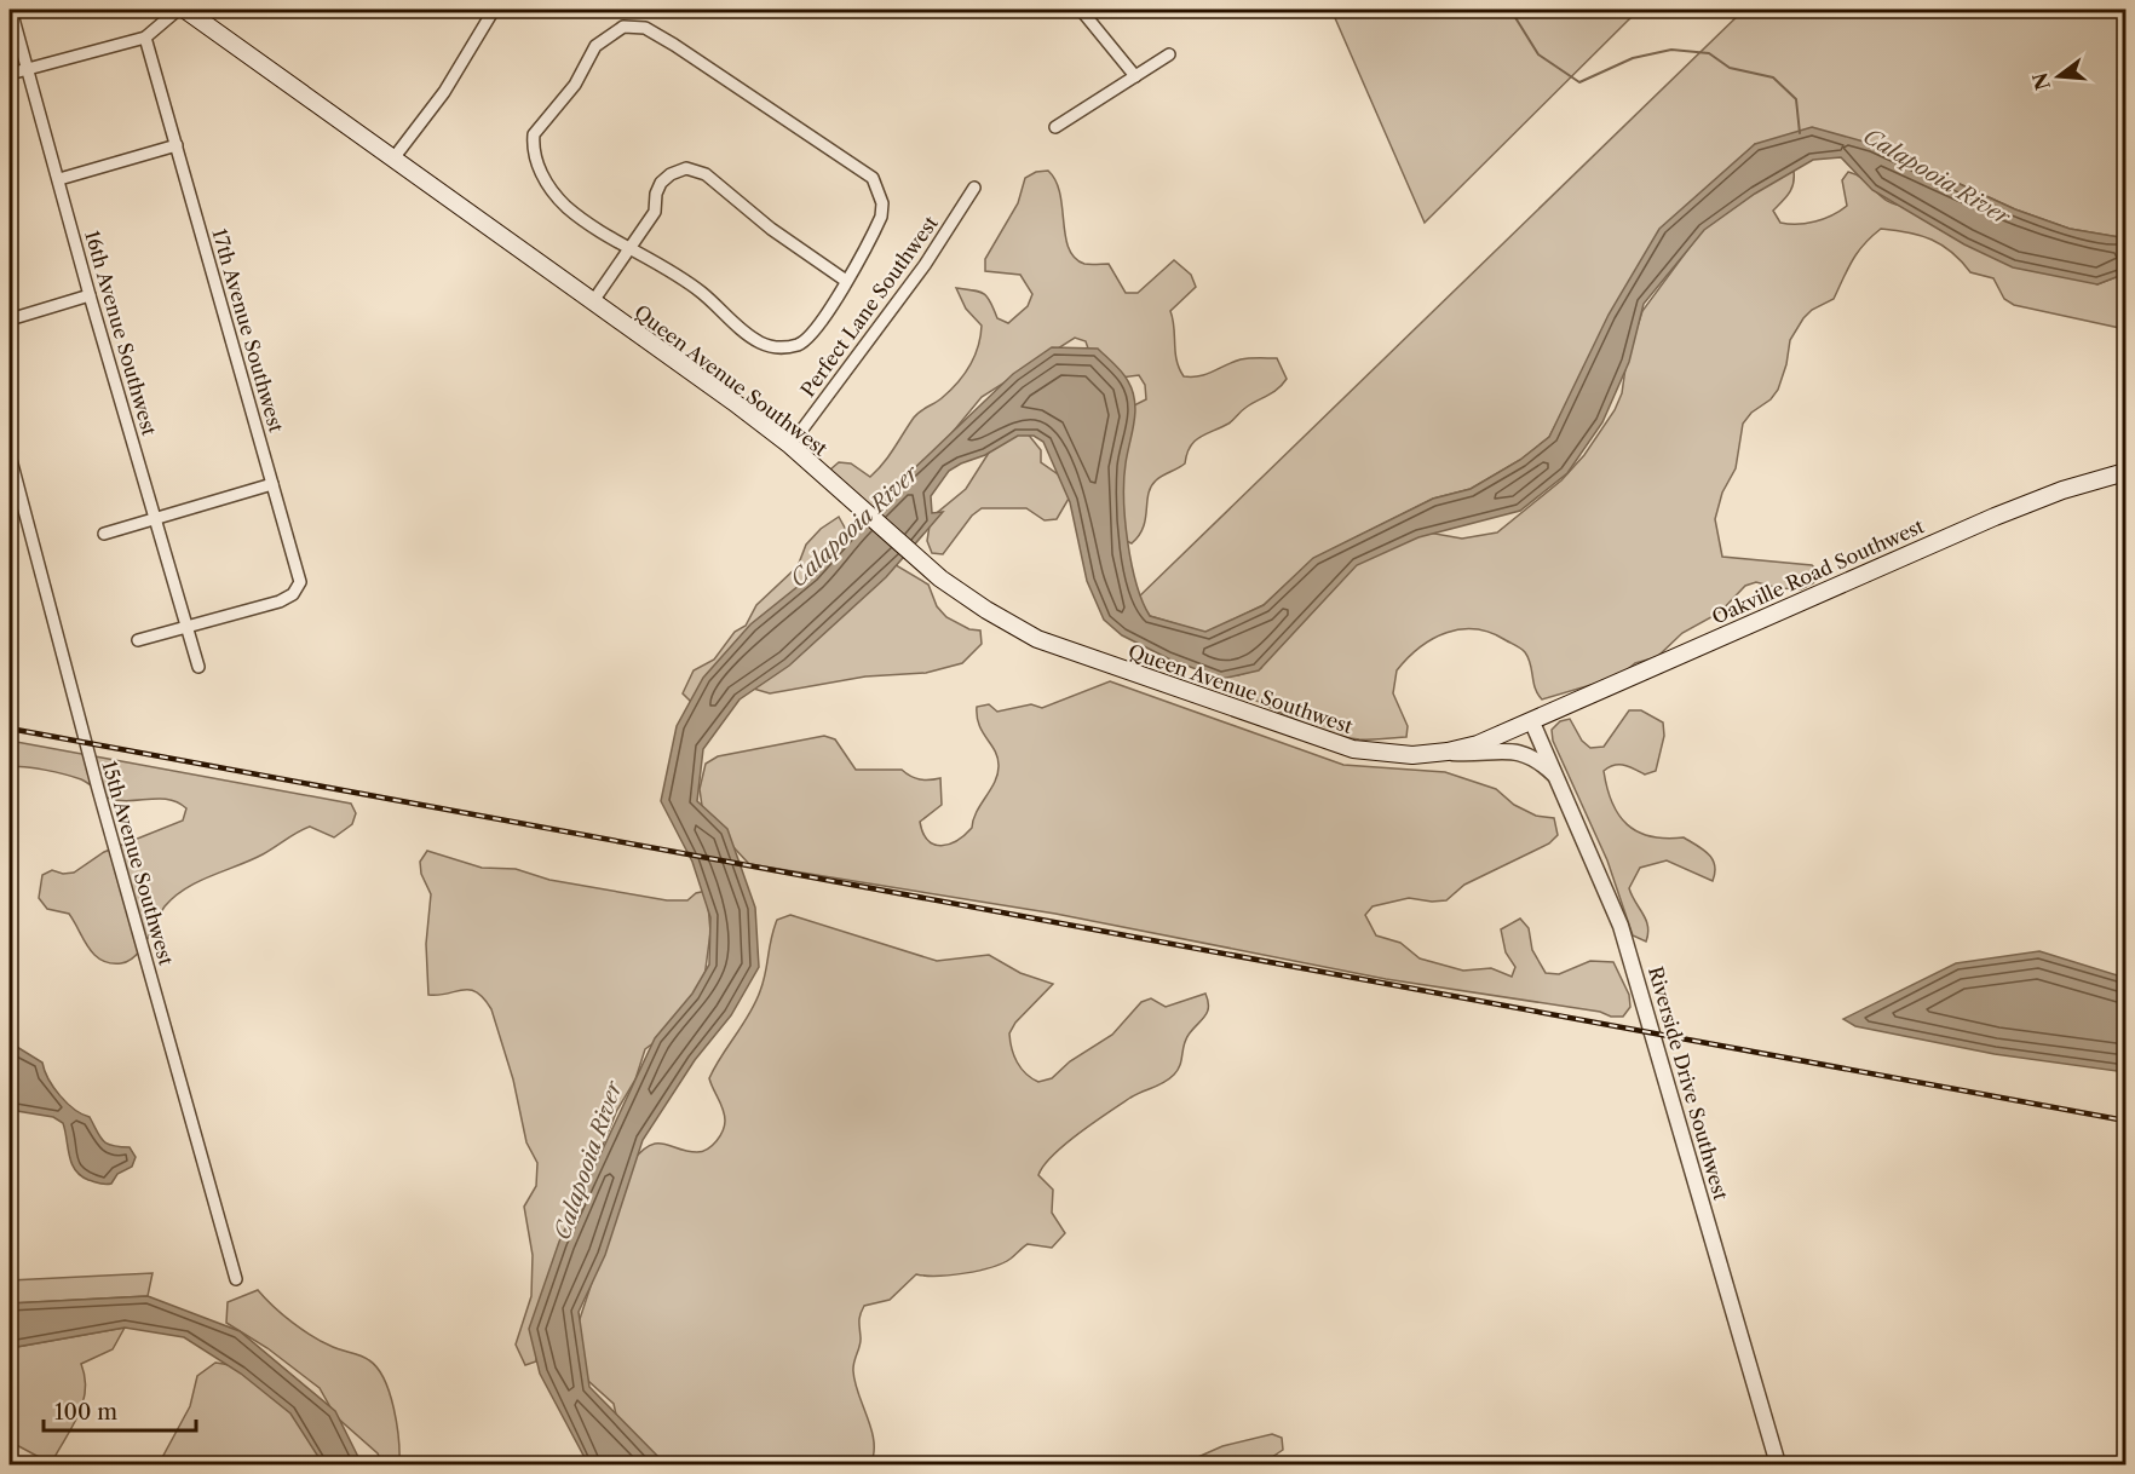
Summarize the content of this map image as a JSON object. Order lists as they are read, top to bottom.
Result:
{
  "streets": {
    "main road": ["Queen Avenue Southwest", "Oakville Road Southwest"],
    "street": [
      "Perfect Lane Southwest",
      "17th Avenue Southwest",
      "16th Avenue Southwest",
      "15th Avenue Southwest",
      "Riverside Drive Southwest"
    ]
  },
  "crossings": [
    ["Perfect Lane Southwest", "Queen Avenue Southwest"],
    ["17th Avenue Southwest", "16th Avenue Southwest"],
    ["Queen Avenue Southwest", "Oakville Road Southwest"],
    ["Queen Avenue Southwest", "Riverside Drive Southwest"],
    ["Oakville Road Southwest", "Riverside Drive Southwest"]
  ],
  "water": ["Calapooia River"],
  "scale_bar": "100 m",
  "north": "left"
}
